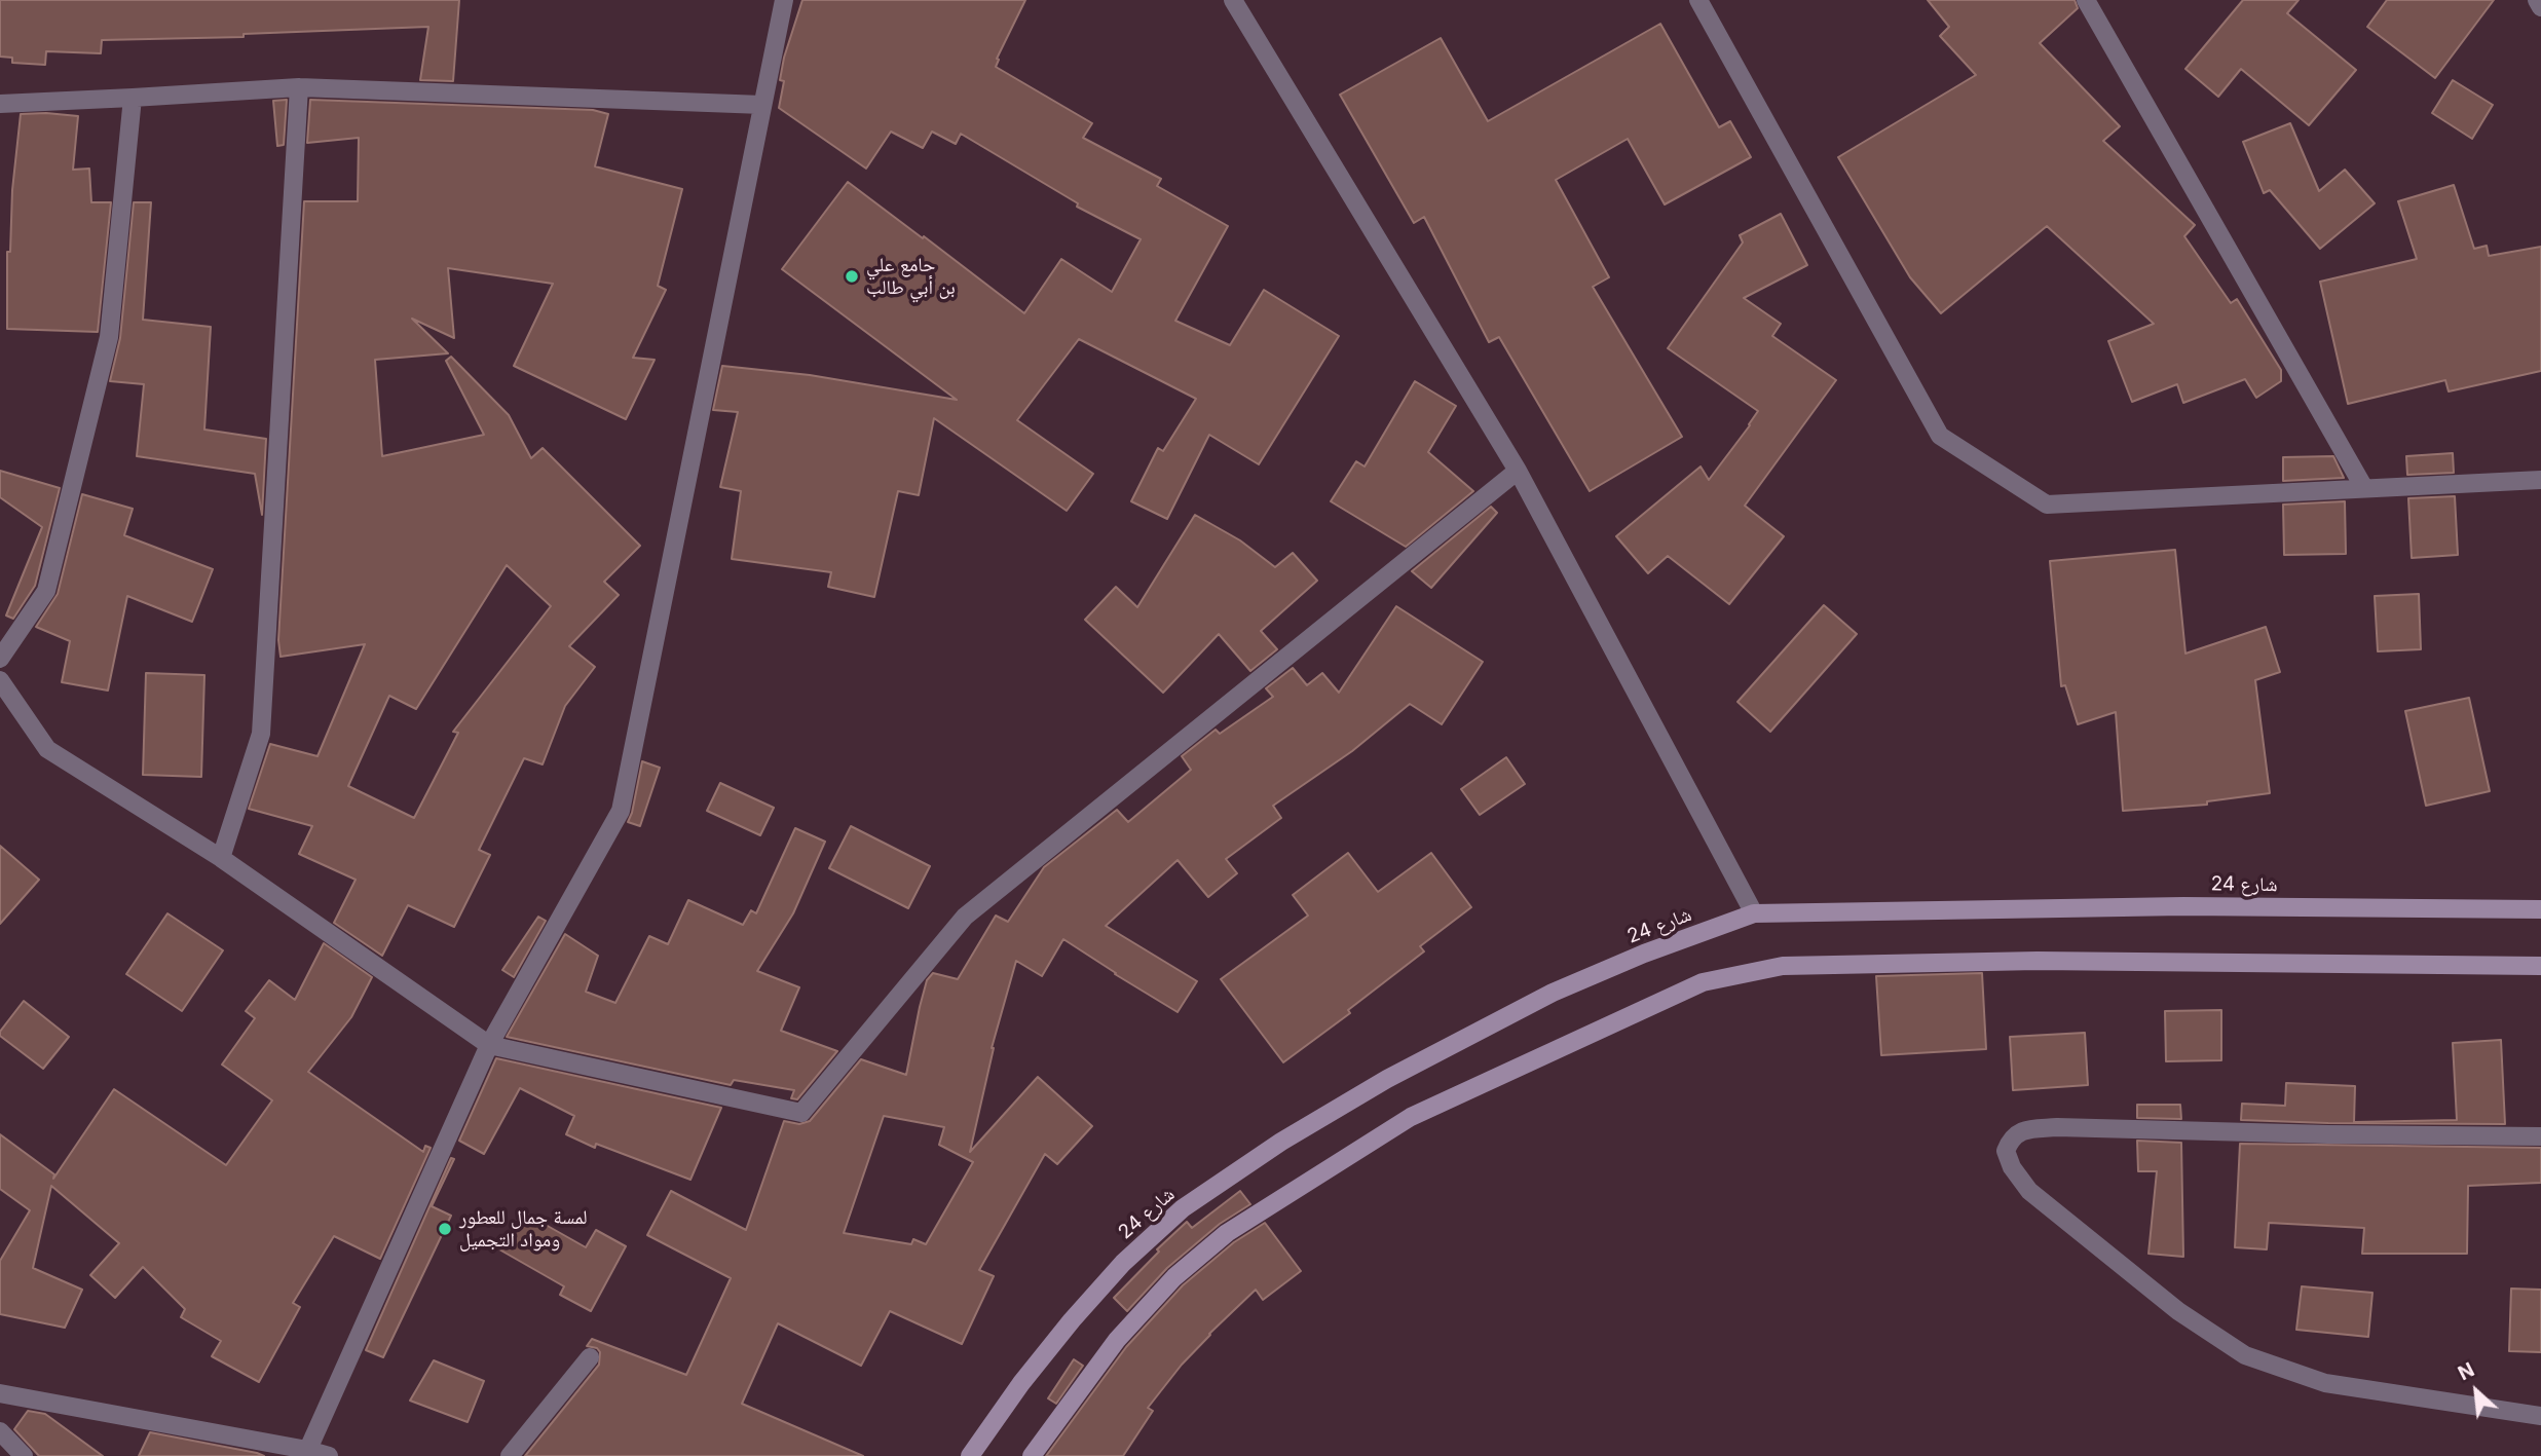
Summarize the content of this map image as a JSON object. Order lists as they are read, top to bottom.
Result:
{
  "streets": {
    "street": ["شارع 24"]
  },
  "places": ["جامع علي بن أبي طالب", "لمسة جمال للعطور ومواد التجميل"],
  "north": "top left"
}
